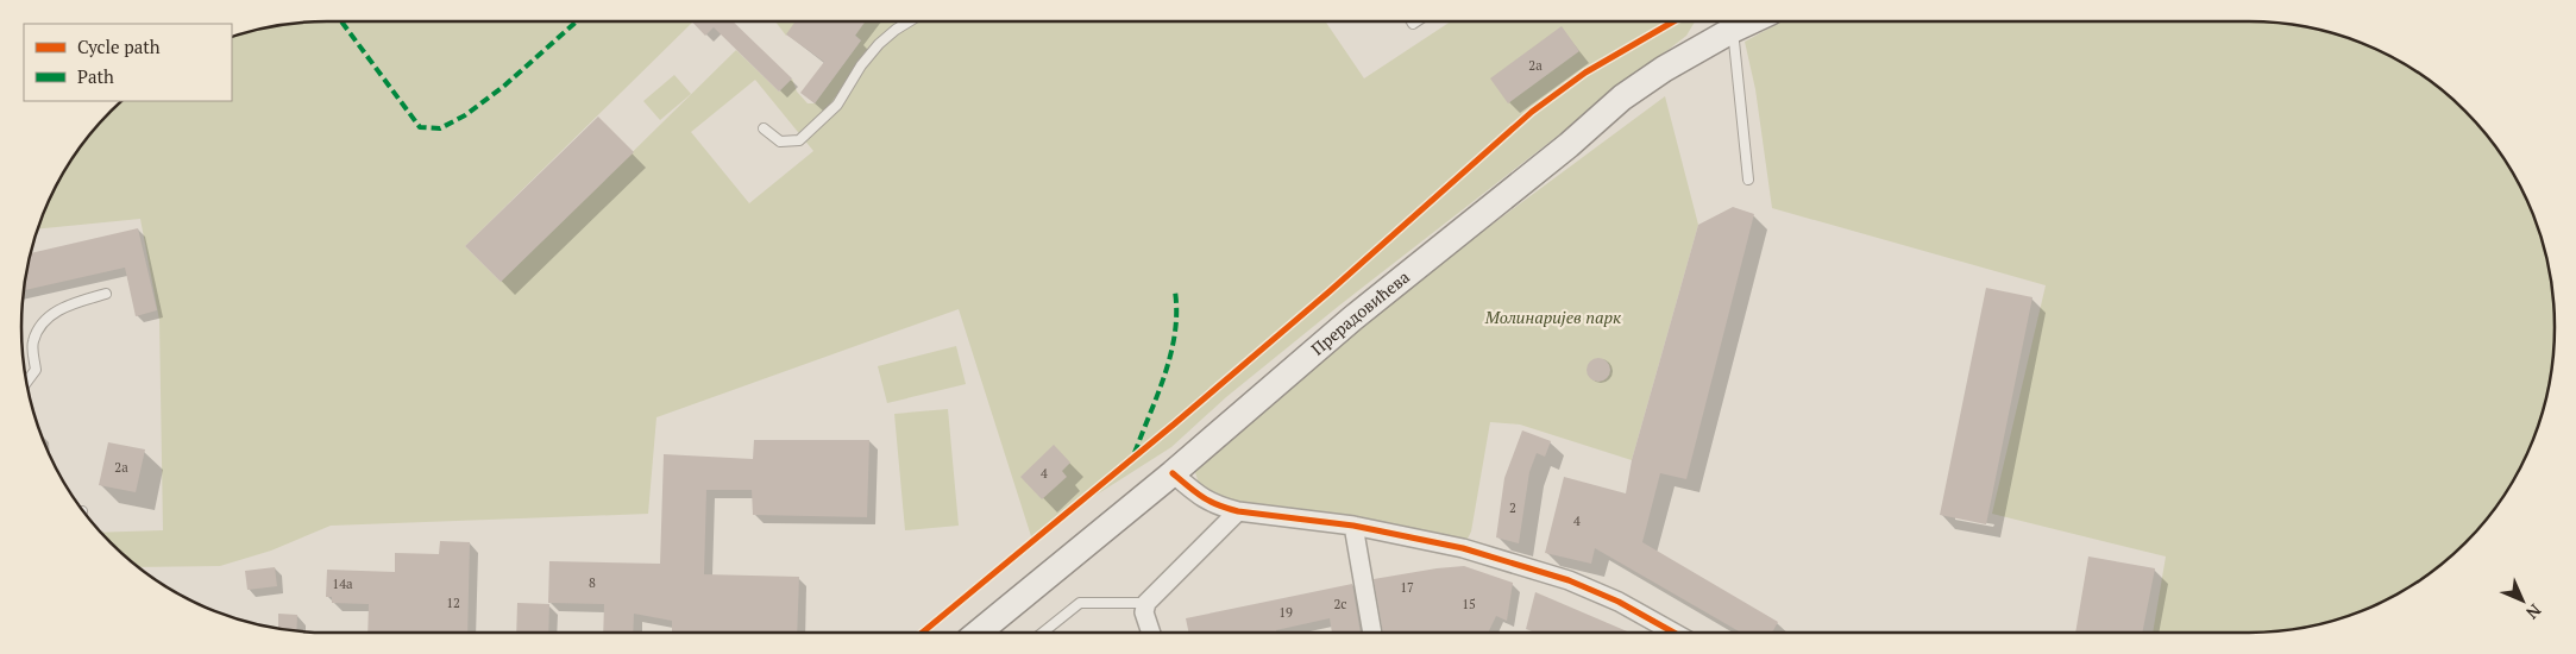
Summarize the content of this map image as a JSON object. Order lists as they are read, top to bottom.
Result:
{
  "streets": {
    "main road": ["Прерадовићева"]
  },
  "parks": ["Молинаријев парк"],
  "house_numbers": [
    "2a",
    "2a",
    "4",
    "2",
    "4",
    "8",
    "14a",
    "17",
    "12",
    "2c",
    "15",
    "19"
  ],
  "legend": ["Cycle path", "Path"],
  "north": "bottom right"
}
